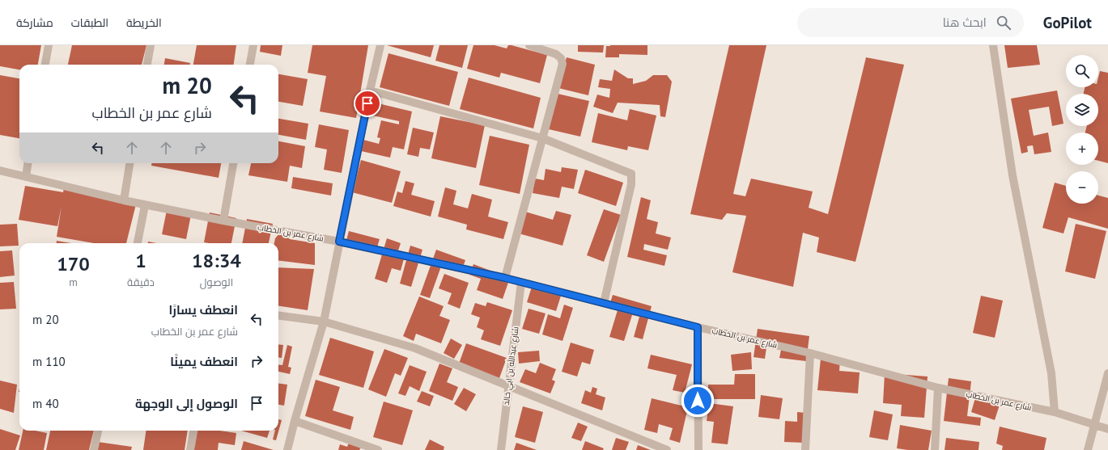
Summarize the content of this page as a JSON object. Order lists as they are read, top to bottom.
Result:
{
  "streets": {
    "street": ["شارع عمر بن الخطاب", "شارع عبدالله بن ابي خالد"]
  },
  "crossings": [
    ["شارع عمر بن الخطاب", "شارع عبدالله بن ابي خالد"]
  ],
  "page": {
    "header": "GoPilot",
    "search": "ابحث هنا",
    "nav": ["الخريطة", "الطبقات", "مشاركة"],
    "map_buttons": ["+", "−"],
    "turn": ["20 m", "شارع عمر بن الخطاب"],
    "eta": [
      "18:34",
      "الوصول",
      "1",
      "دقيقة",
      "170",
      "m"
    ],
    "list": [
      {
        "name": "انعطف يسارًا",
        "note": "شارع عمر بن الخطاب",
        "value": "20 m"
      },
      {
        "name": "انعطف يمينًا",
        "value": "110 m"
      },
      {
        "name": "الوصول إلى الوجهة",
        "value": "40 m"
      }
    ]
  }
}
